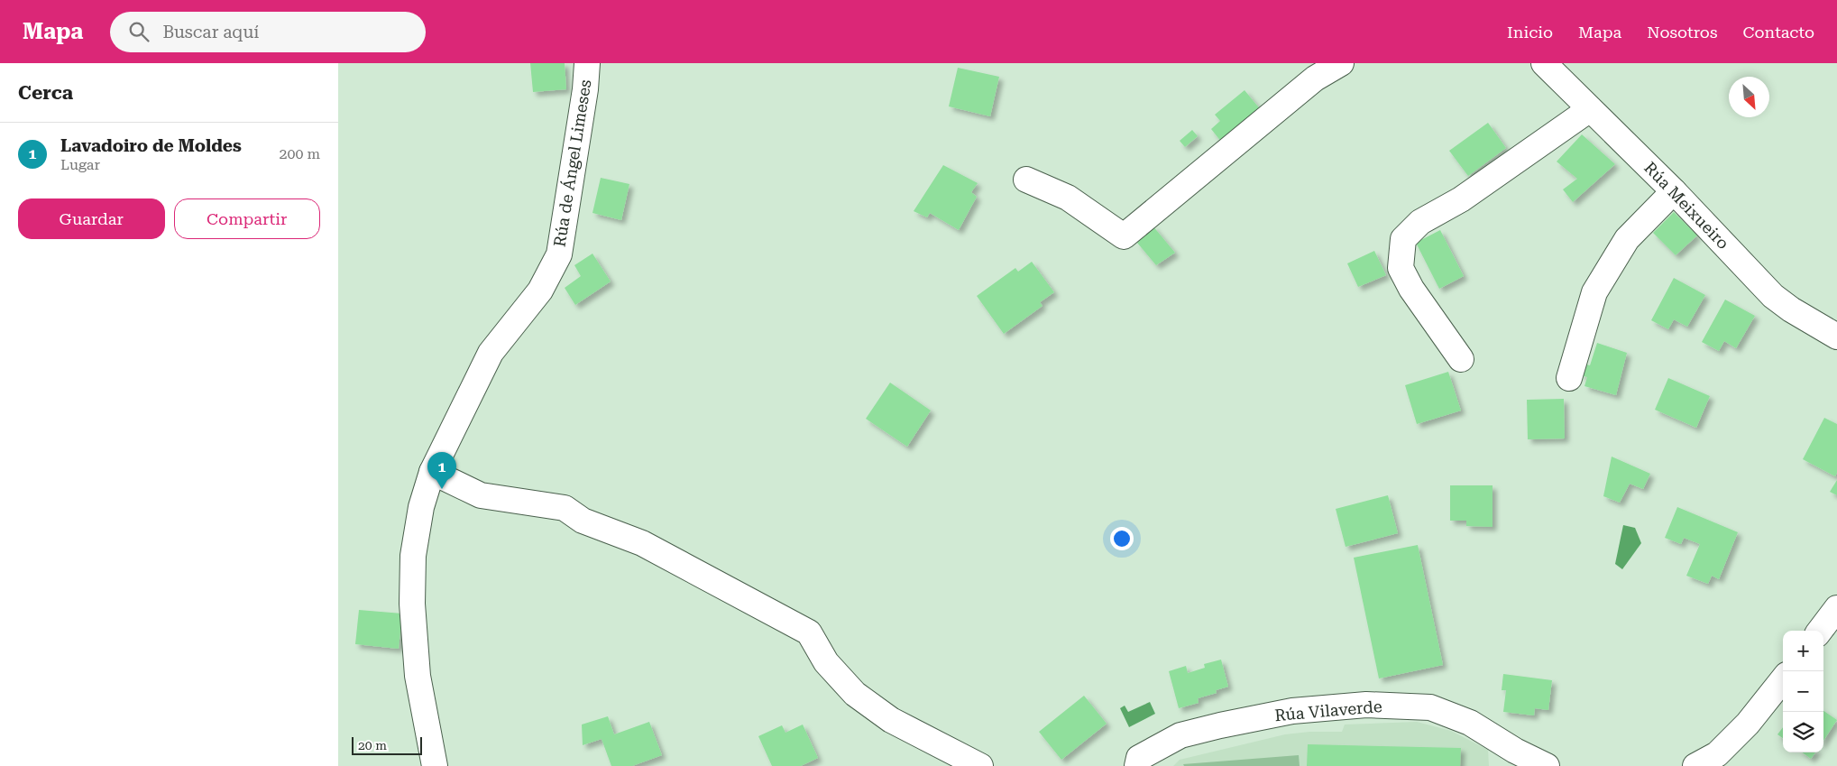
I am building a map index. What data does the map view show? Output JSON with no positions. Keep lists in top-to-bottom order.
{
  "streets": {
    "street": ["Rúa de Ángel Limeses", "Rúa Meixueiro", "Rúa Vilaverde"]
  },
  "scale_bar": "20 m",
  "north": "bottom right",
  "page": {
    "header": "Mapa",
    "search": "Buscar aquí",
    "nav": [
      "Inicio",
      "Mapa",
      "Nosotros",
      "Contacto"
    ],
    "heading": "Cerca",
    "list": [
      {
        "mark": "1",
        "name": "Lavadoiro de Moldes",
        "note": "Lugar",
        "value": "200 m"
      }
    ],
    "buttons": ["Guardar", "Compartir"],
    "pins": "1",
    "map_buttons": ["+", "−"],
    "scale": "20 m"
  }
}
